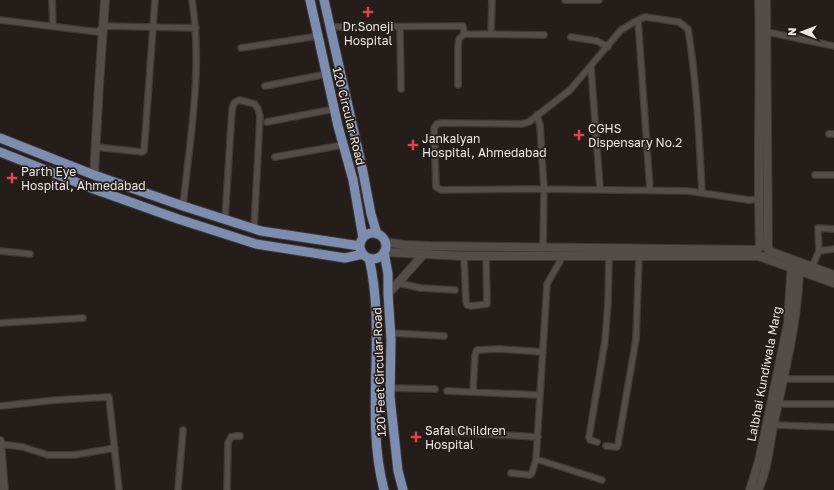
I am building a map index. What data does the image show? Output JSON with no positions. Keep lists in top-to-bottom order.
{
  "streets": {
    "main road": ["120 Circular Road", "120 Feet Circular Road", "Lalbhai Kundiwala Marg"]
  },
  "crossings": [
    ["120 Circular Road", "120 Feet Circular Road"]
  ],
  "places": {
    "health": [
      "Dr.Soneji Hospital",
      "CGHS Dispensary No.2",
      "Jankalyan Hospital, Ahmedabad",
      "Parth Eye Hospital, Ahmedabad",
      "Safal Children Hospital"
    ]
  },
  "north": "left"
}
